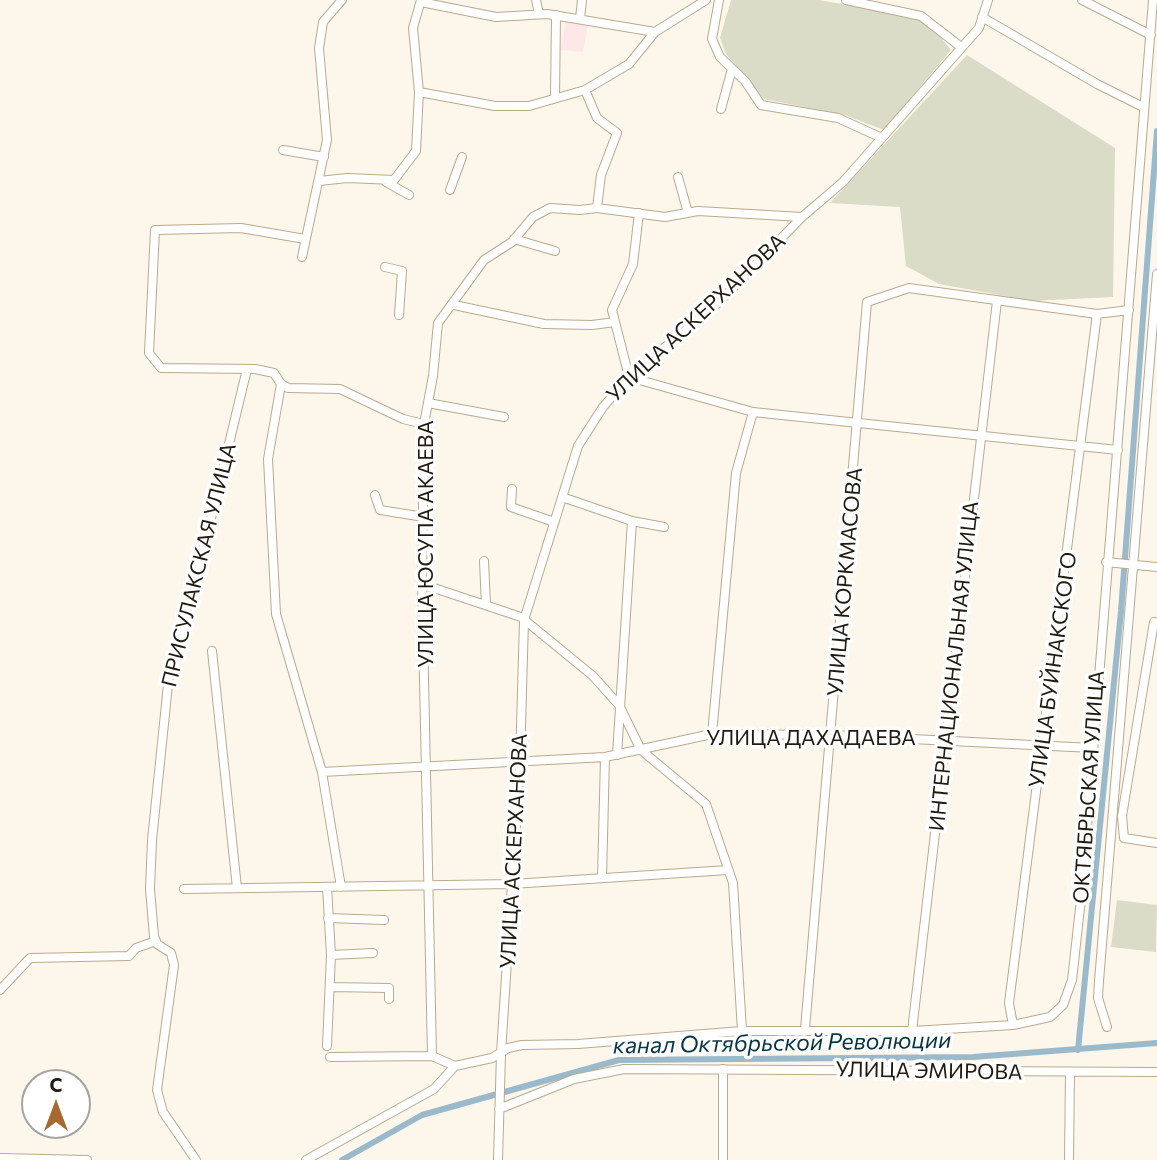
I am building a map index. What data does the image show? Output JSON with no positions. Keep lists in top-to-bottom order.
{
  "streets": {
    "street": [
      "УЛИЦА АСКЕРХАНОВА",
      "УЛИЦА ЮСУПА АКАЕВА",
      "ПРИСУЛАКСКАЯ УЛИЦА",
      "УЛИЦА КОРКМАСОВА",
      "ИНТЕРНАЦИОНАЛЬНАЯ УЛИЦА",
      "УЛИЦА БУЙНАКСКОГО",
      "УЛИЦА ДАХАДАЕВА",
      "ОКТЯБРЬСКАЯ УЛИЦА",
      "УЛИЦА ЭМИРОВА"
    ]
  },
  "crossings": [
    ["УЛИЦА АСКЕРХАНОВА", "УЛИЦА ЮСУПА АКАЕВА"],
    ["УЛИЦА АСКЕРХАНОВА", "УЛИЦА ДАХАДАЕВА"],
    ["УЛИЦА АСКЕРХАНОВА", "ОКТЯБРЬСКАЯ УЛИЦА"],
    ["УЛИЦА АСКЕРХАНОВА", "УЛИЦА ЭМИРОВА"],
    ["УЛИЦА ЮСУПА АКАЕВА", "УЛИЦА ДАХАДАЕВА"],
    ["УЛИЦА КОРКМАСОВА", "ИНТЕРНАЦИОНАЛЬНАЯ УЛИЦА"],
    ["УЛИЦА КОРКМАСОВА", "УЛИЦА ДАХАДАЕВА"],
    ["УЛИЦА КОРКМАСОВА", "ОКТЯБРЬСКАЯ УЛИЦА"],
    ["ИНТЕРНАЦИОНАЛЬНАЯ УЛИЦА", "УЛИЦА ДАХАДАЕВА"],
    ["ИНТЕРНАЦИОНАЛЬНАЯ УЛИЦА", "ОКТЯБРЬСКАЯ УЛИЦА"],
    ["УЛИЦА БУЙНАКСКОГО", "УЛИЦА ДАХАДАЕВА"],
    ["УЛИЦА БУЙНАКСКОГО", "ОКТЯБРЬСКАЯ УЛИЦА"],
    ["УЛИЦА ДАХАДАЕВА", "ОКТЯБРЬСКАЯ УЛИЦА"]
  ],
  "water": ["канал Октябрьской Революции"],
  "north": "top"
}
